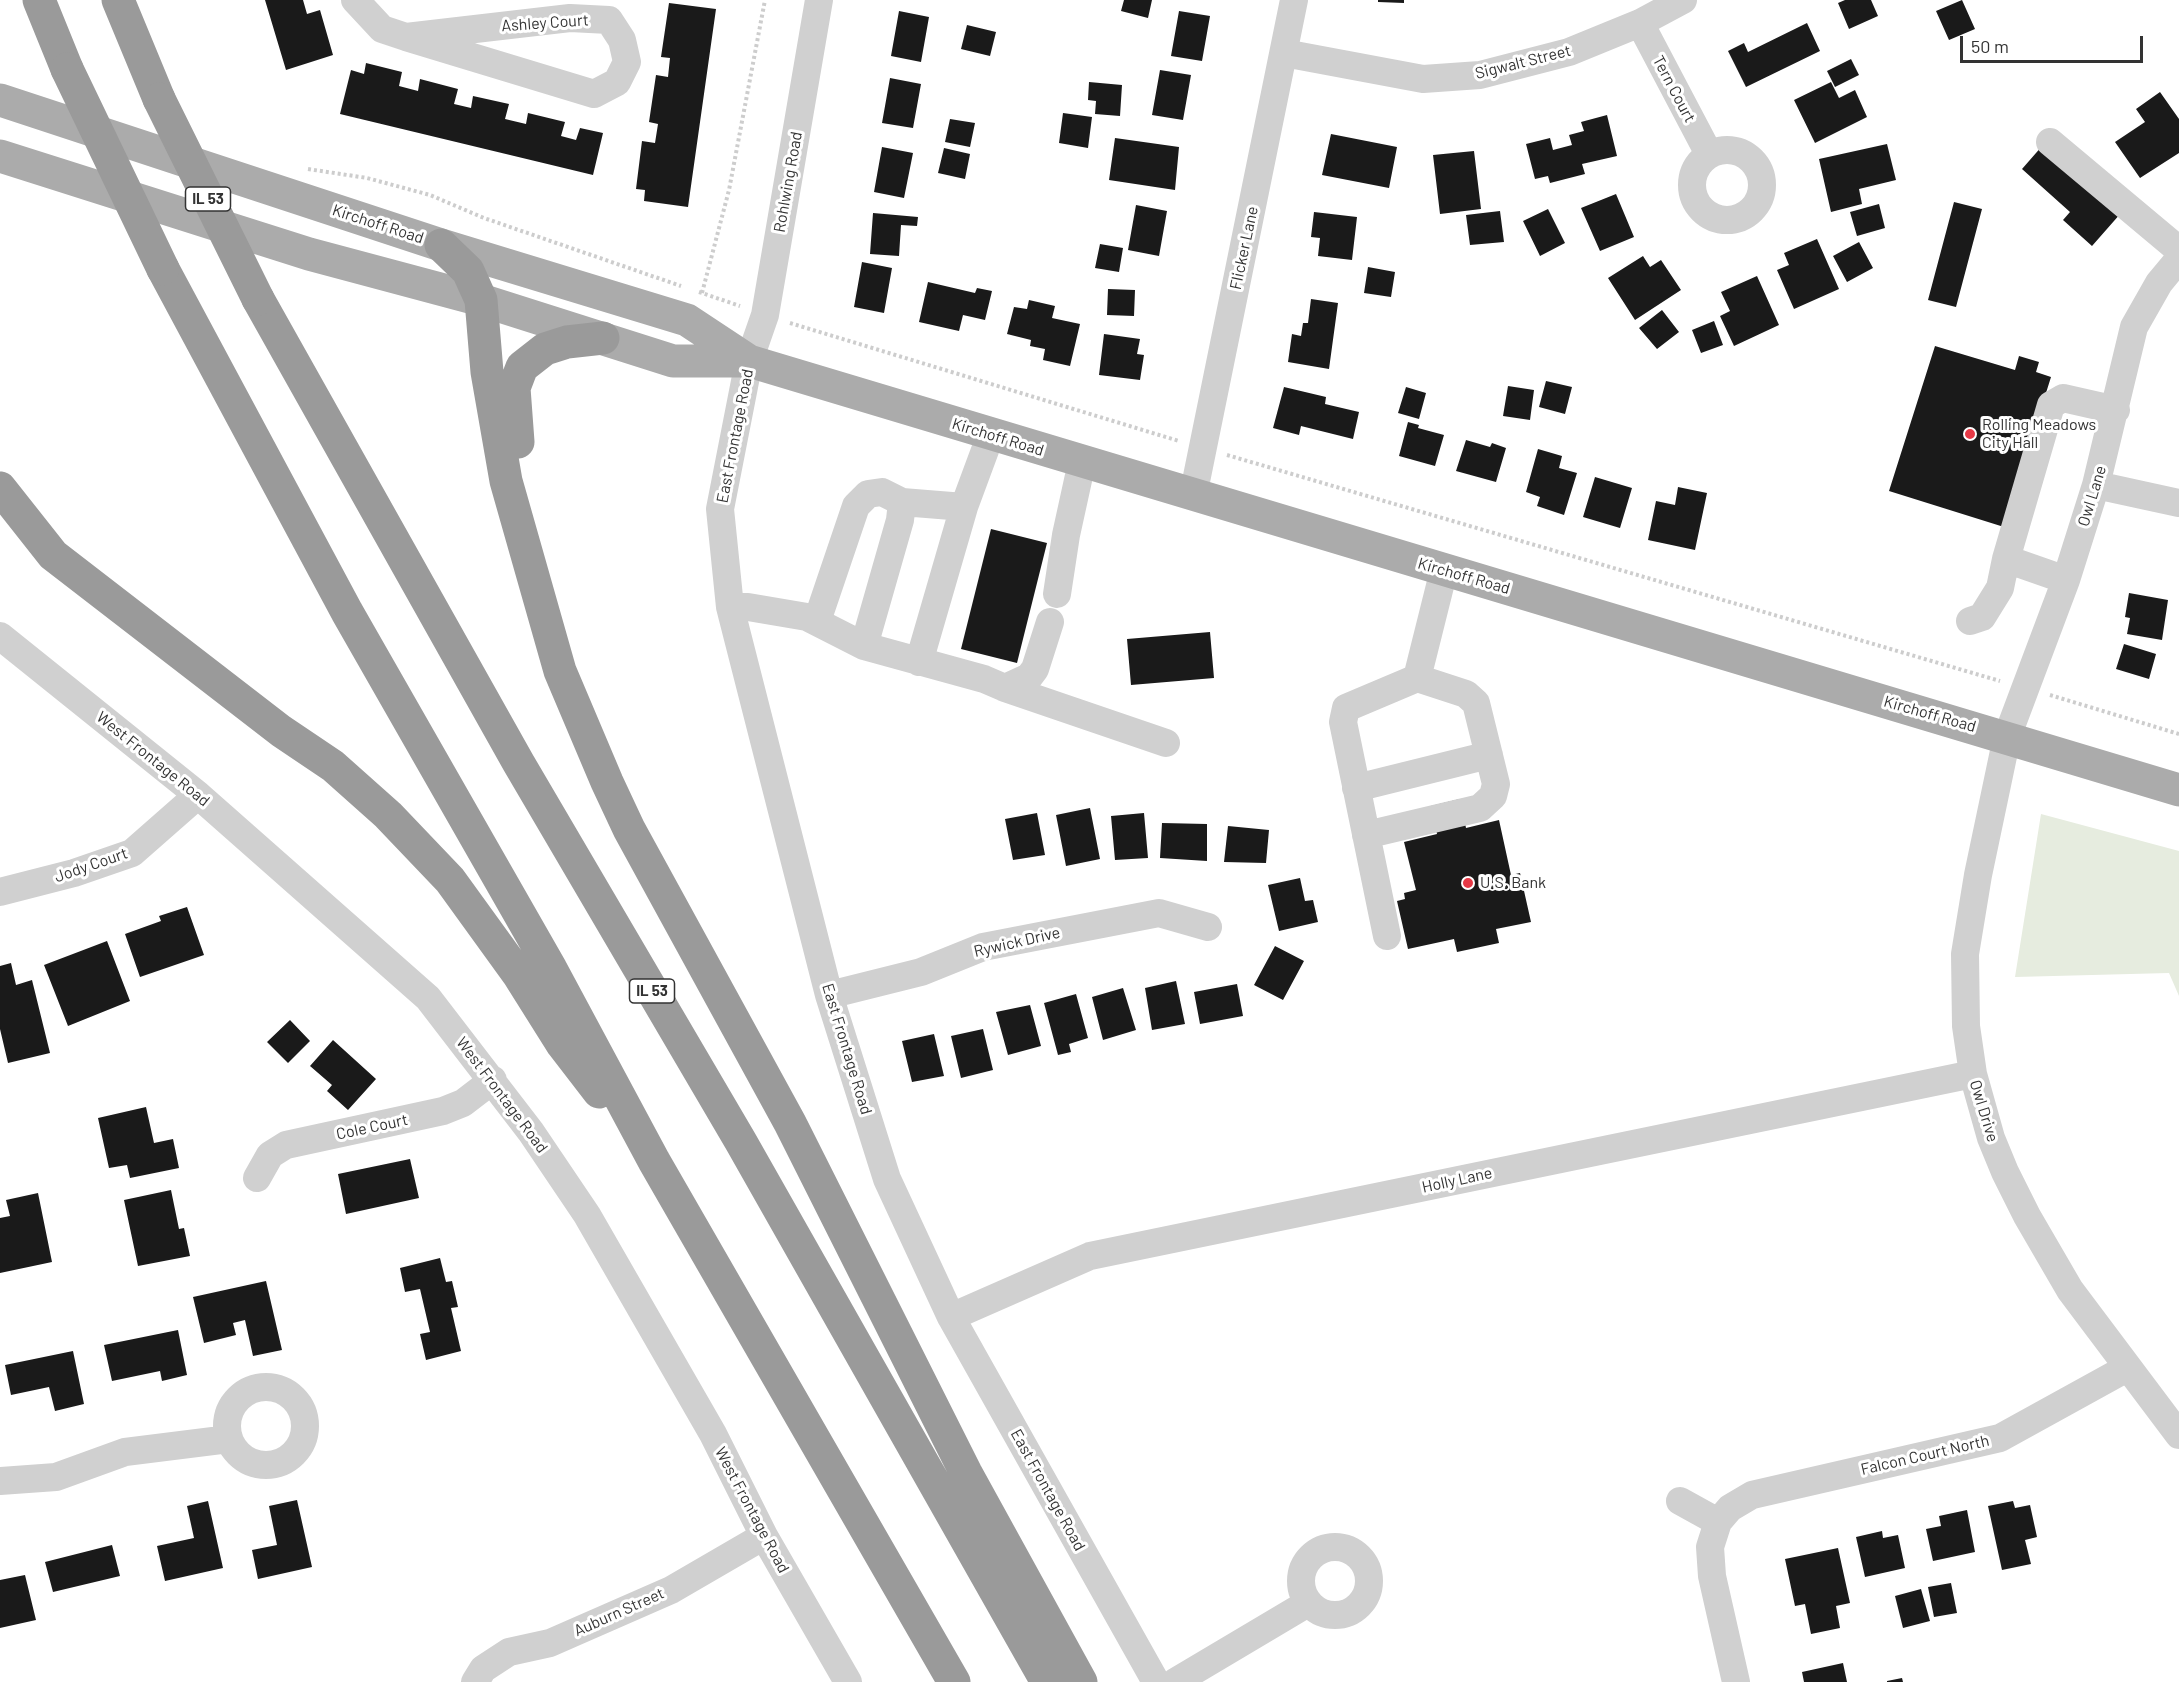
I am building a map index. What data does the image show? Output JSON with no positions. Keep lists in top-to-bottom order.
{
  "streets": {
    "highway": ["IL 53"],
    "main road": ["Kirchoff Road"],
    "street": [
      "Ashley Court",
      "Sigwalt Street",
      "Tern Court",
      "Rohlwing Road",
      "Flicker Lane",
      "East Frontage Road",
      "Owl Lane",
      "West Frontage Road",
      "Jody Court",
      "Rywick Drive",
      "Owl Drive",
      "Cole Court",
      "Holly Lane",
      "Falcon Court North",
      "Auburn Street"
    ]
  },
  "crossings": [
    ["Sigwalt Street", "Tern Court"],
    ["Sigwalt Street", "Flicker Lane"],
    ["Rohlwing Road", "Kirchoff Road"],
    ["Rohlwing Road", "East Frontage Road"],
    ["Kirchoff Road", "Flicker Lane"],
    ["Kirchoff Road", "East Frontage Road"],
    ["Kirchoff Road", "Owl Lane"],
    ["Kirchoff Road", "Owl Drive"],
    ["East Frontage Road", "Rywick Drive"],
    ["East Frontage Road", "Holly Lane"],
    ["Owl Lane", "Owl Drive"],
    ["West Frontage Road", "Jody Court"],
    ["West Frontage Road", "Cole Court"],
    ["West Frontage Road", "Auburn Street"],
    ["Owl Drive", "Holly Lane"],
    ["Owl Drive", "Falcon Court North"]
  ],
  "places": ["Rolling Meadows City Hall", "U.S. Bank"],
  "scale_bar": "50 m"
}
